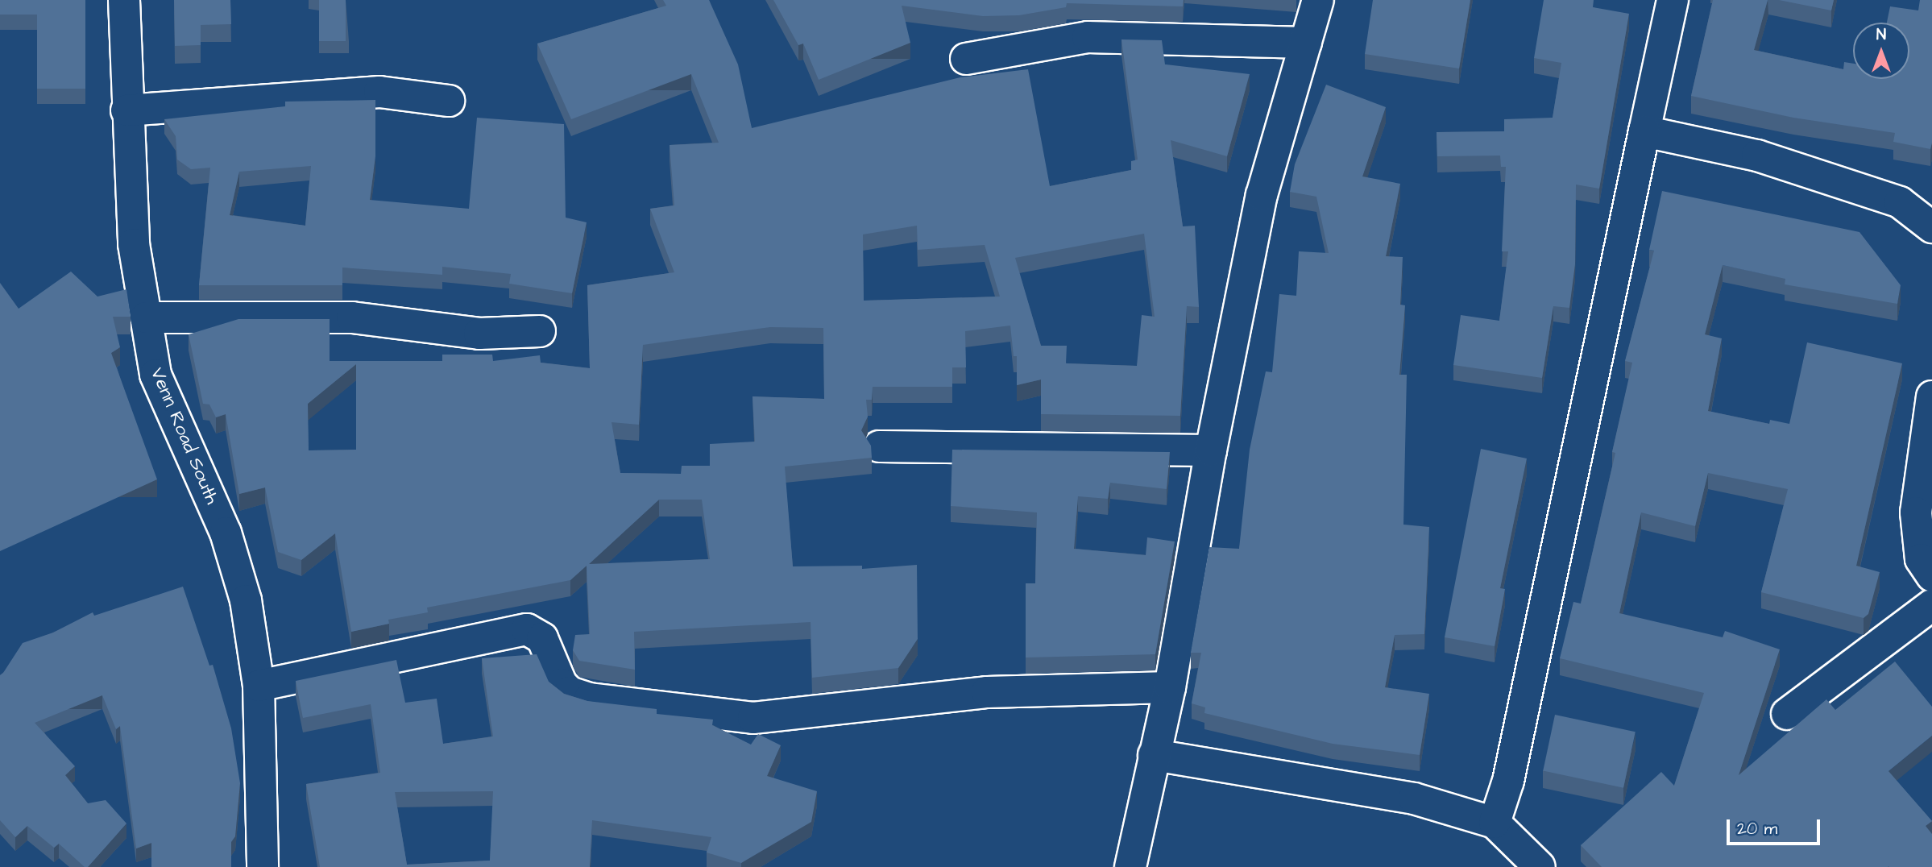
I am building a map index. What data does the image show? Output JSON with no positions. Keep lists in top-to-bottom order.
{
  "streets": {
    "street": ["Venn Road South"]
  },
  "scale_bar": "20 m",
  "north": "top"
}
